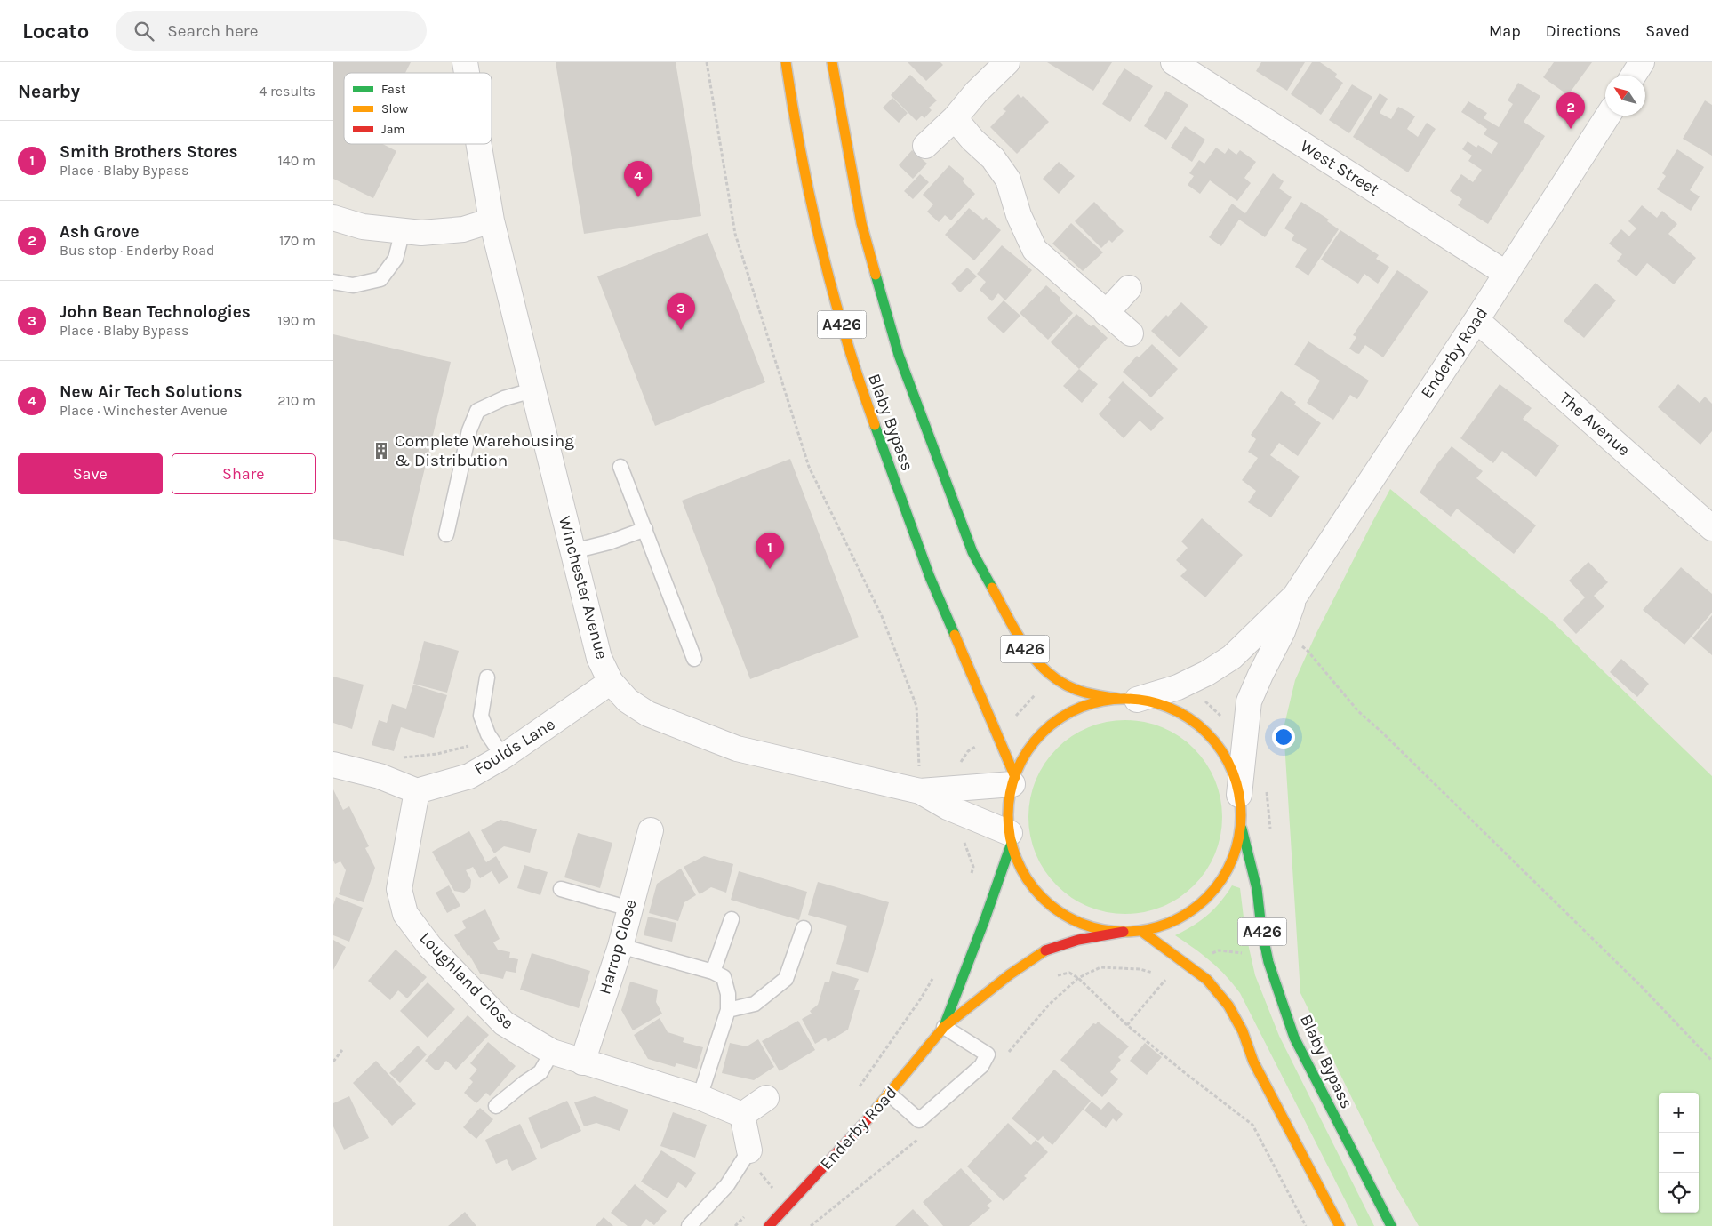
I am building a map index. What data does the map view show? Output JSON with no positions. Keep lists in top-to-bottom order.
{
  "streets": {
    "main road": ["A426", "Enderby Road", "Blaby Bypass"],
    "street": [
      "West Street",
      "The Avenue",
      "Winchester Avenue",
      "Foulds Lane",
      "Harrop Close",
      "Loughland Close"
    ]
  },
  "crossings": [
    ["West Street", "Enderby Road"],
    ["Enderby Road", "Blaby Bypass"],
    ["Enderby Road", "The Avenue"],
    ["Blaby Bypass", "Winchester Avenue"],
    ["Winchester Avenue", "Foulds Lane"],
    ["Foulds Lane", "Loughland Close"],
    ["Harrop Close", "Loughland Close"]
  ],
  "places": {
    "building": ["Complete Warehousing & Distribution"]
  },
  "legend": ["Fast", "Slow", "Jam"],
  "north": "top left",
  "page": {
    "header": "Locato",
    "search": "Search here",
    "nav": ["Map", "Directions", "Saved"],
    "heading": ["Nearby", "4 results"],
    "pins": [
      "2",
      "4",
      "3",
      "1"
    ],
    "list": [
      {
        "mark": "1",
        "name": "Smith Brothers Stores",
        "note": "Place · Blaby Bypass",
        "value": "140 m"
      },
      {
        "mark": "2",
        "name": "Ash Grove",
        "note": "Bus stop · Enderby Road",
        "value": "170 m"
      },
      {
        "mark": "3",
        "name": "John Bean Technologies",
        "note": "Place · Blaby Bypass",
        "value": "190 m"
      },
      {
        "mark": "4",
        "name": "New Air Tech Solutions",
        "note": "Place · Winchester Avenue",
        "value": "210 m"
      }
    ],
    "buttons": ["Save", "Share"],
    "map_buttons": ["+", "−"]
  }
}
